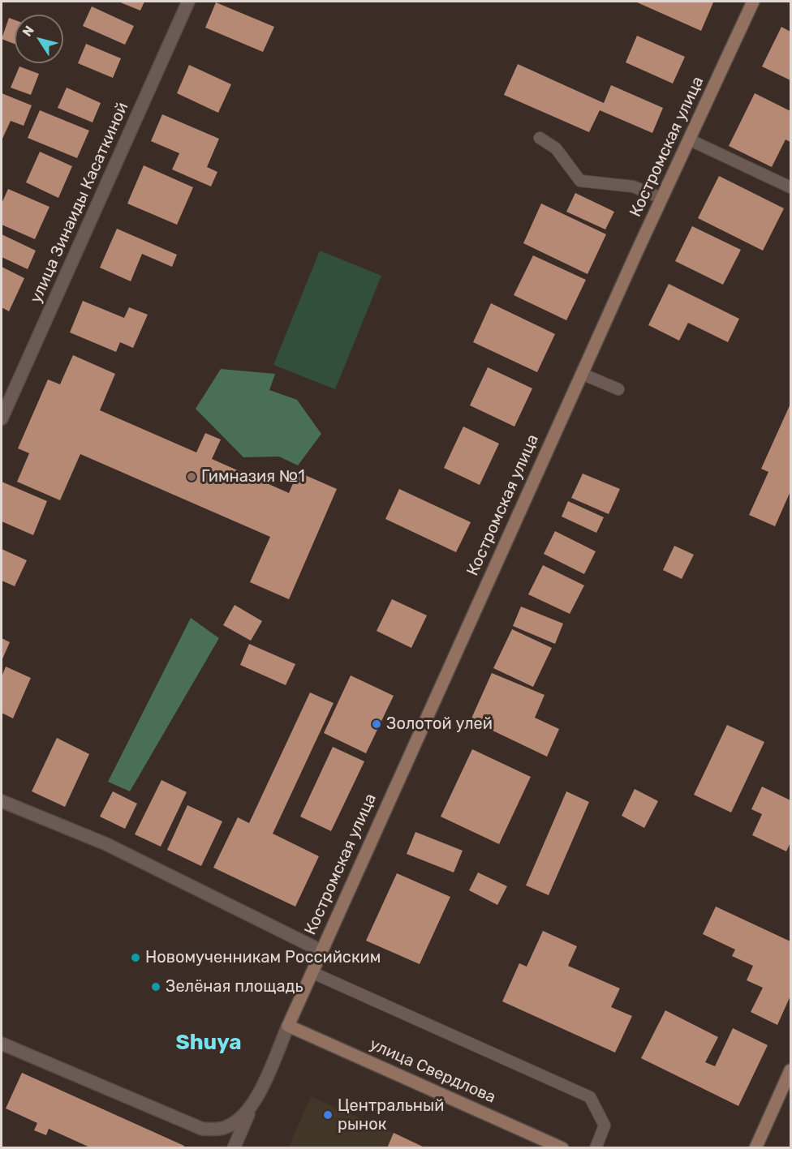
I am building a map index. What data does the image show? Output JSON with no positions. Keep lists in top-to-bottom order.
{
  "streets": {
    "main road": ["Костромская улица", "улица Свердлова"],
    "street": ["улица Зинаиды Касаткиной"]
  },
  "crossings": [
    ["Костромская улица", "улица Свердлова"]
  ],
  "districts": ["Shuya"],
  "places": [
    "Гимназия №1",
    "Золотой улей",
    "Новомученникам Российским",
    "Зелёная площадь",
    "Центральный рынок"
  ],
  "north": "top left"
}
